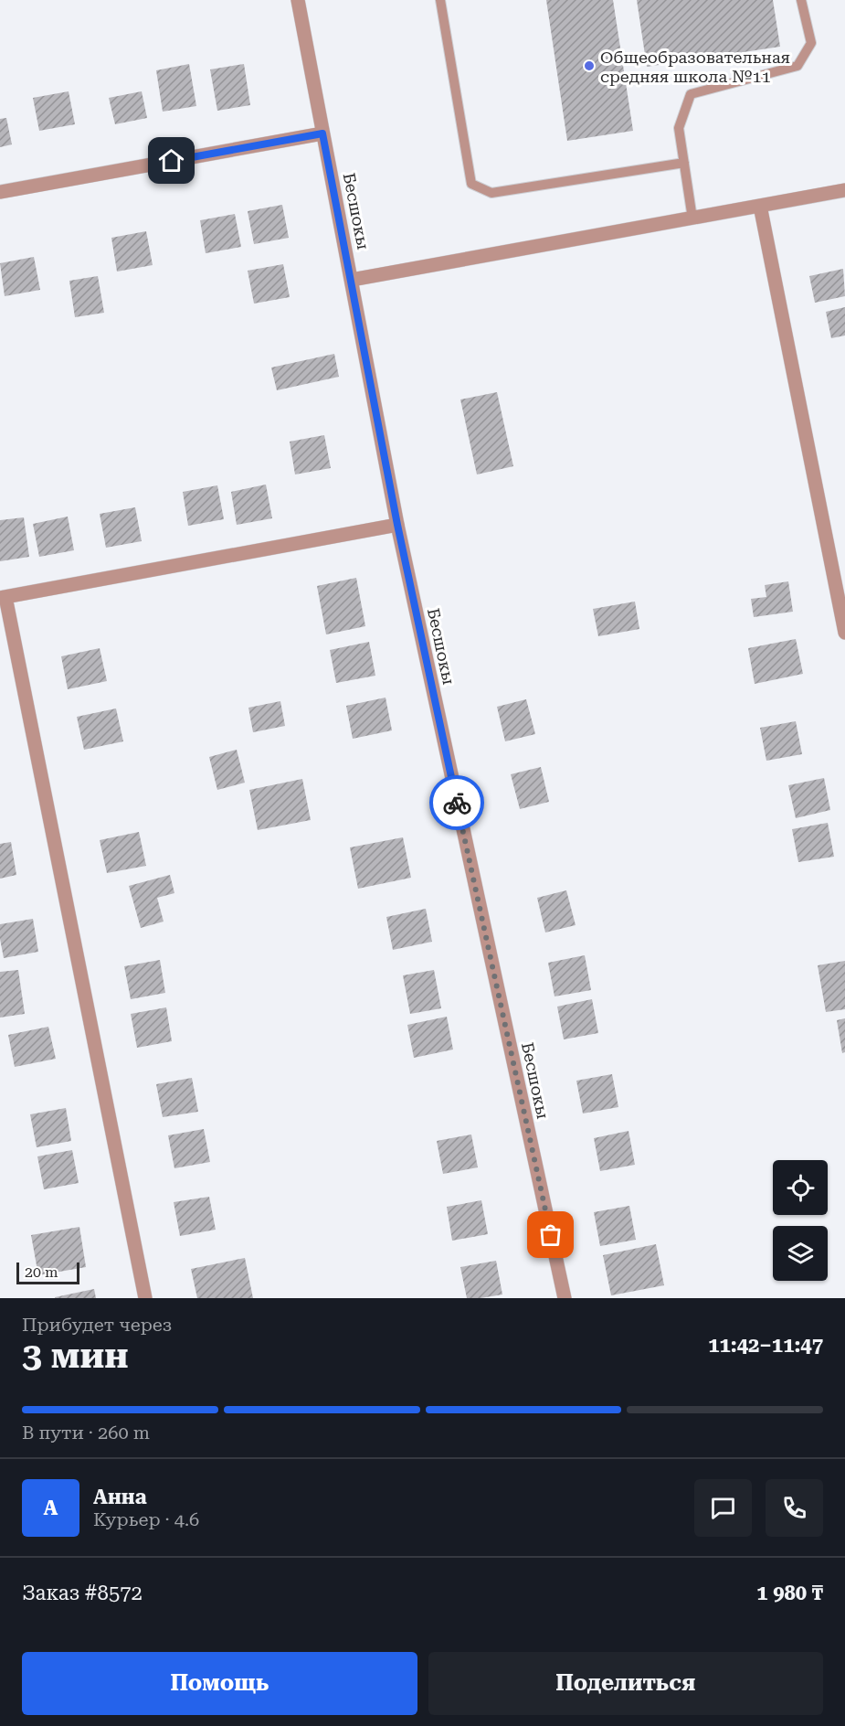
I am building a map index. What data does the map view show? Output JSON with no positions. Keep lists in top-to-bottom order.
{
  "streets": {
    "street": ["Бесшокы"]
  },
  "places": ["Общеобразовательная средняя школа №11"],
  "scale_bar": "20 m",
  "page": {
    "scale": "20 m",
    "heading": ["3 мин", "Прибудет через", "11:42–11:47"],
    "panel": [
      "Анна",
      "Курьер · 4.6",
      "Заказ #8572",
      "1 980 ₸"
    ],
    "bar": "В пути · 260 m",
    "round": "А",
    "buttons": ["Помощь", "Поделиться"]
  }
}
